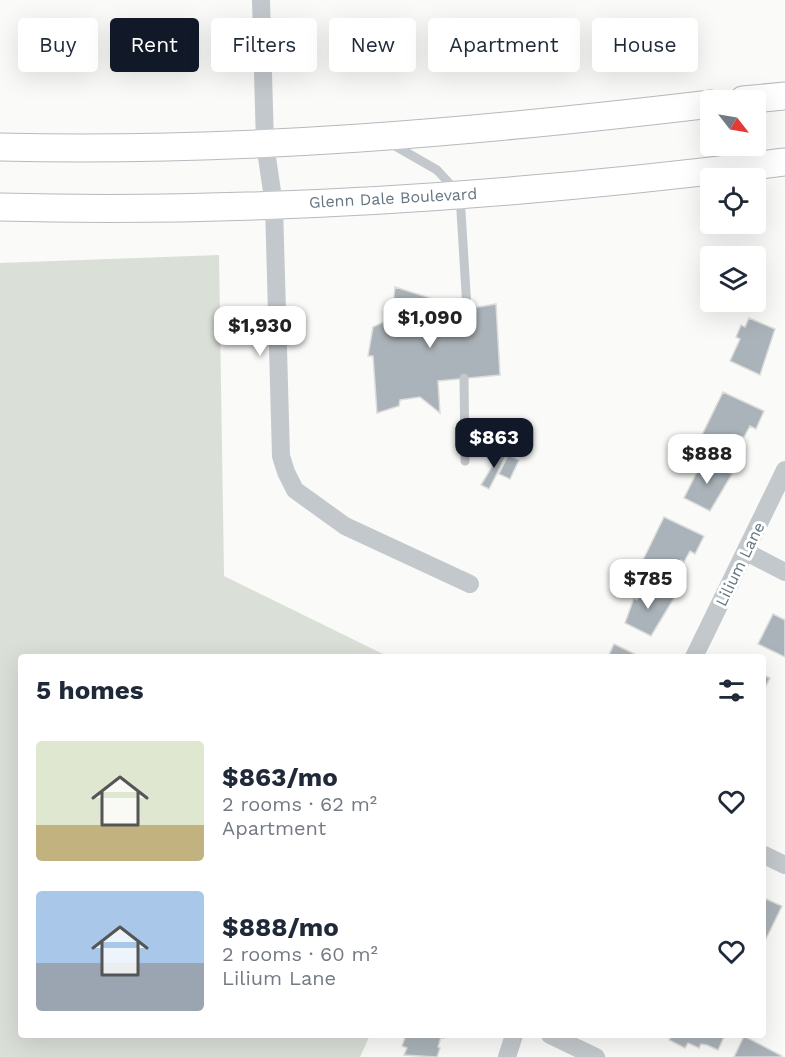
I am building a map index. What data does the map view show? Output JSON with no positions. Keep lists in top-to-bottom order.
{
  "streets": {
    "main road": ["Glenn Dale Boulevard"],
    "street": ["Lilium Lane"]
  },
  "north": "bottom right",
  "page": {
    "chip": [
      "Buy",
      "Rent",
      "Filters",
      "New",
      "Apartment",
      "House"
    ],
    "price": [
      "$1,090",
      "$1,930",
      "$863",
      "$888",
      "$785"
    ],
    "heading": "5 homes",
    "list": [
      {
        "name": "$863/mo",
        "note": "2 rooms · 62 m² · Apartment"
      },
      {
        "name": "$888/mo",
        "note": "2 rooms · 60 m² · Lilium Lane"
      }
    ]
  }
}
